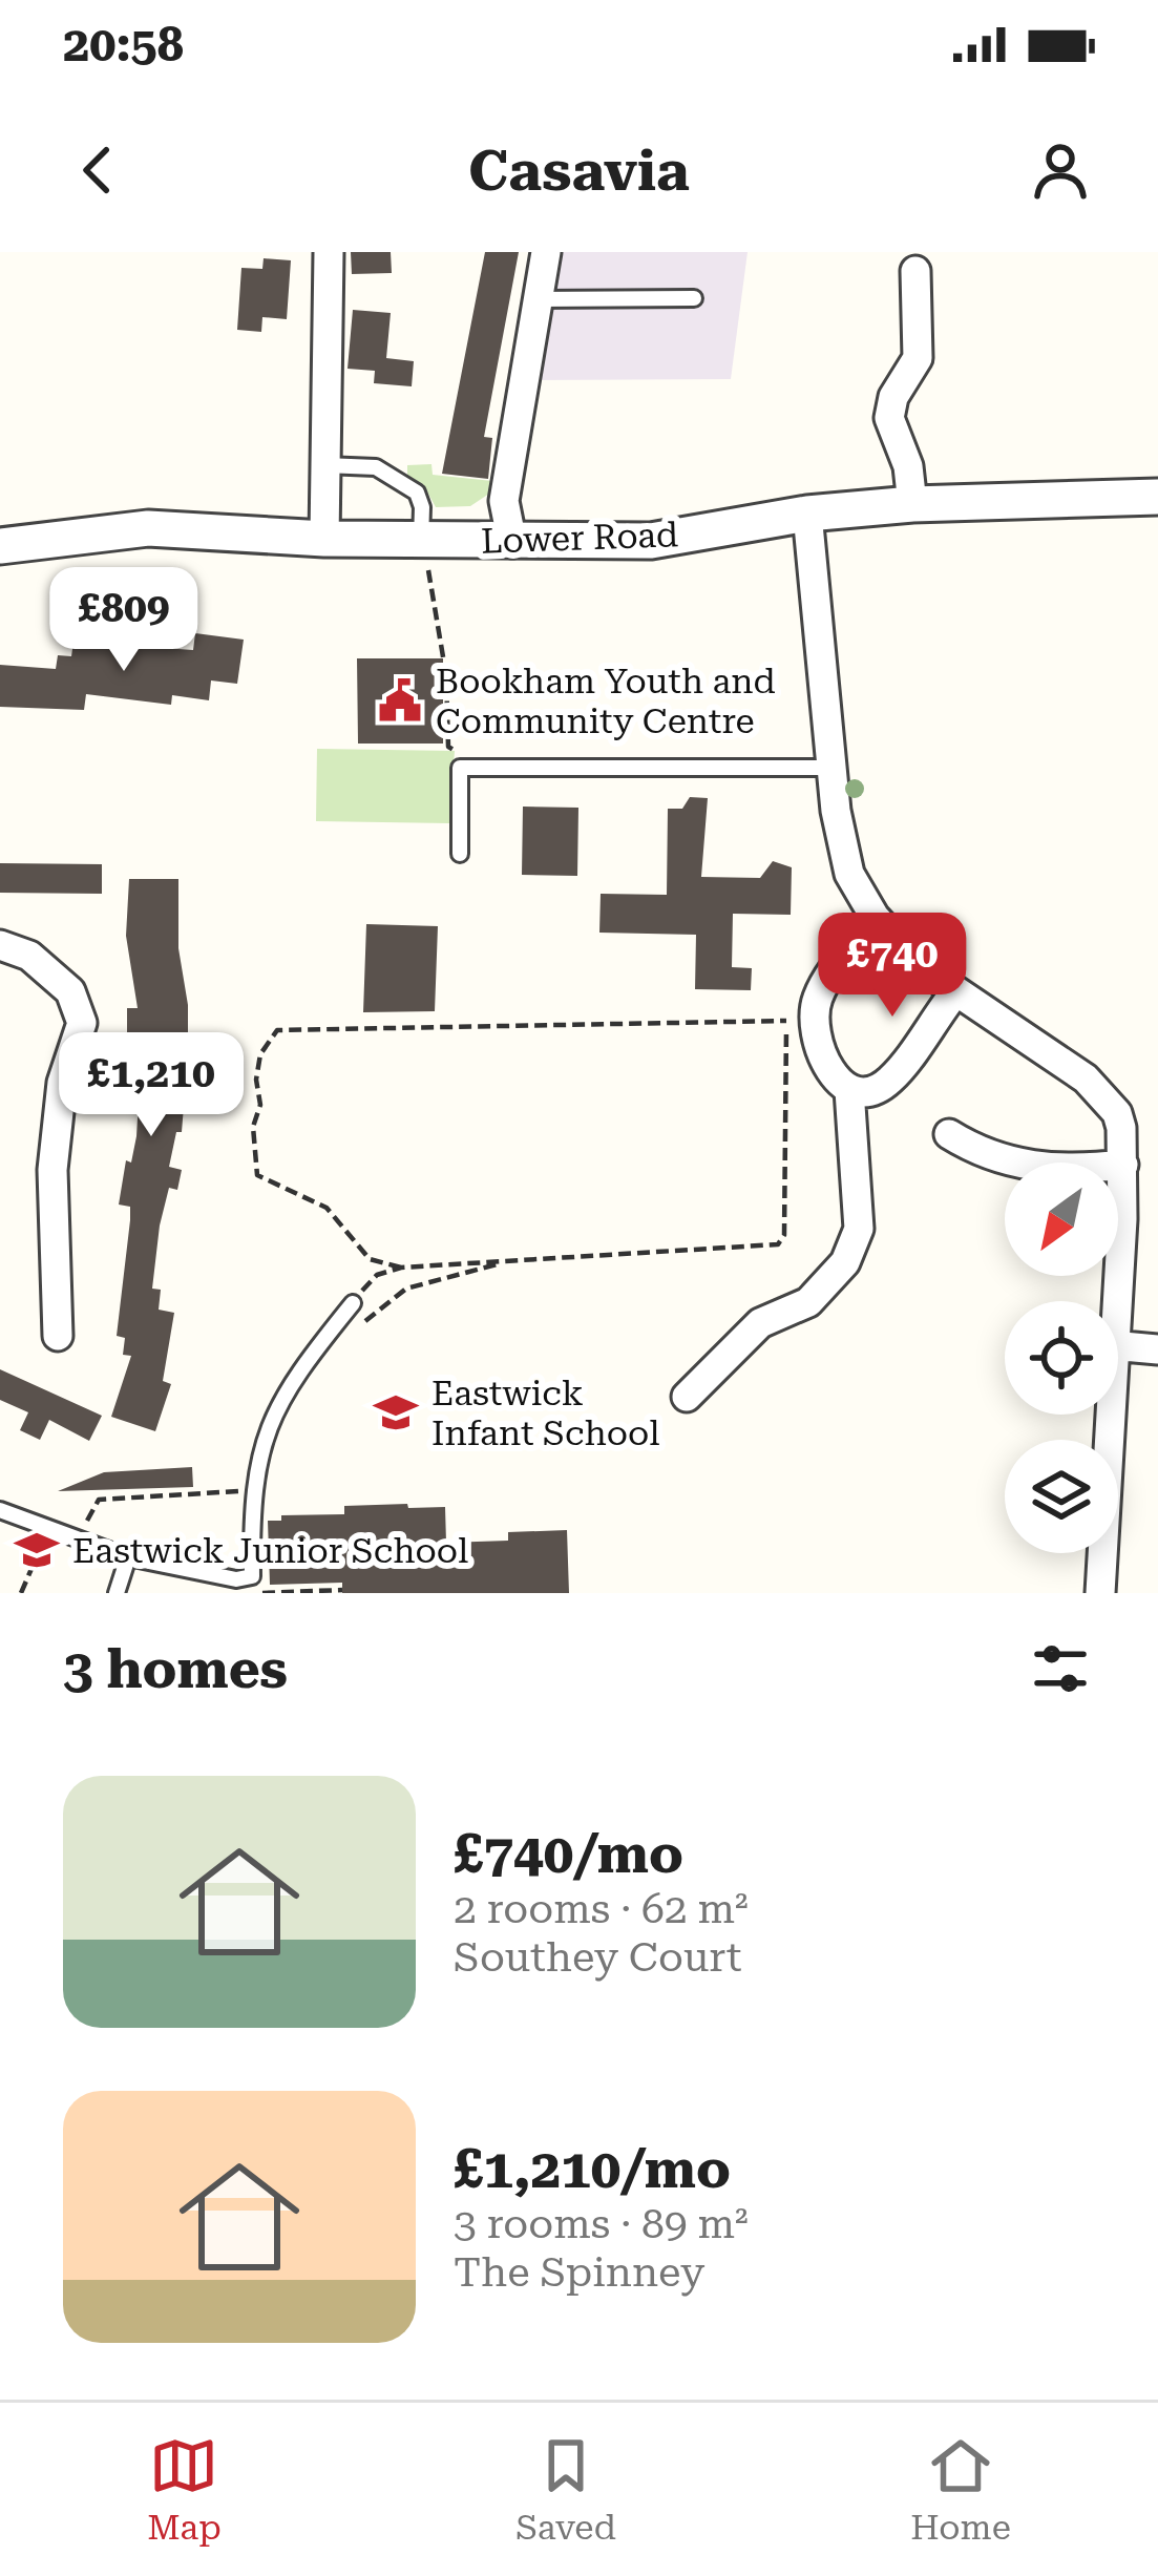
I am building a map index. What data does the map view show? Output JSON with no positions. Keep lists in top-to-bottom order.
{
  "streets": {
    "street": ["Lower Road"]
  },
  "places": {
    "public building": ["Bookham Youth and Community Centre"],
    "school or university": ["Eastwick Infant School", "Eastwick Junior School"]
  },
  "north": "bottom left",
  "page": {
    "status": "20:58",
    "header": "Casavia",
    "price": ["£809", "£740", "£1,210"],
    "heading": "3 homes",
    "list": [
      {
        "name": "£740/mo",
        "note": "2 rooms · 62 m² · Southey Court"
      },
      {
        "name": "£1,210/mo",
        "note": "3 rooms · 89 m² · The Spinney"
      }
    ],
    "tabs": ["Map", "Saved", "Home"]
  }
}
